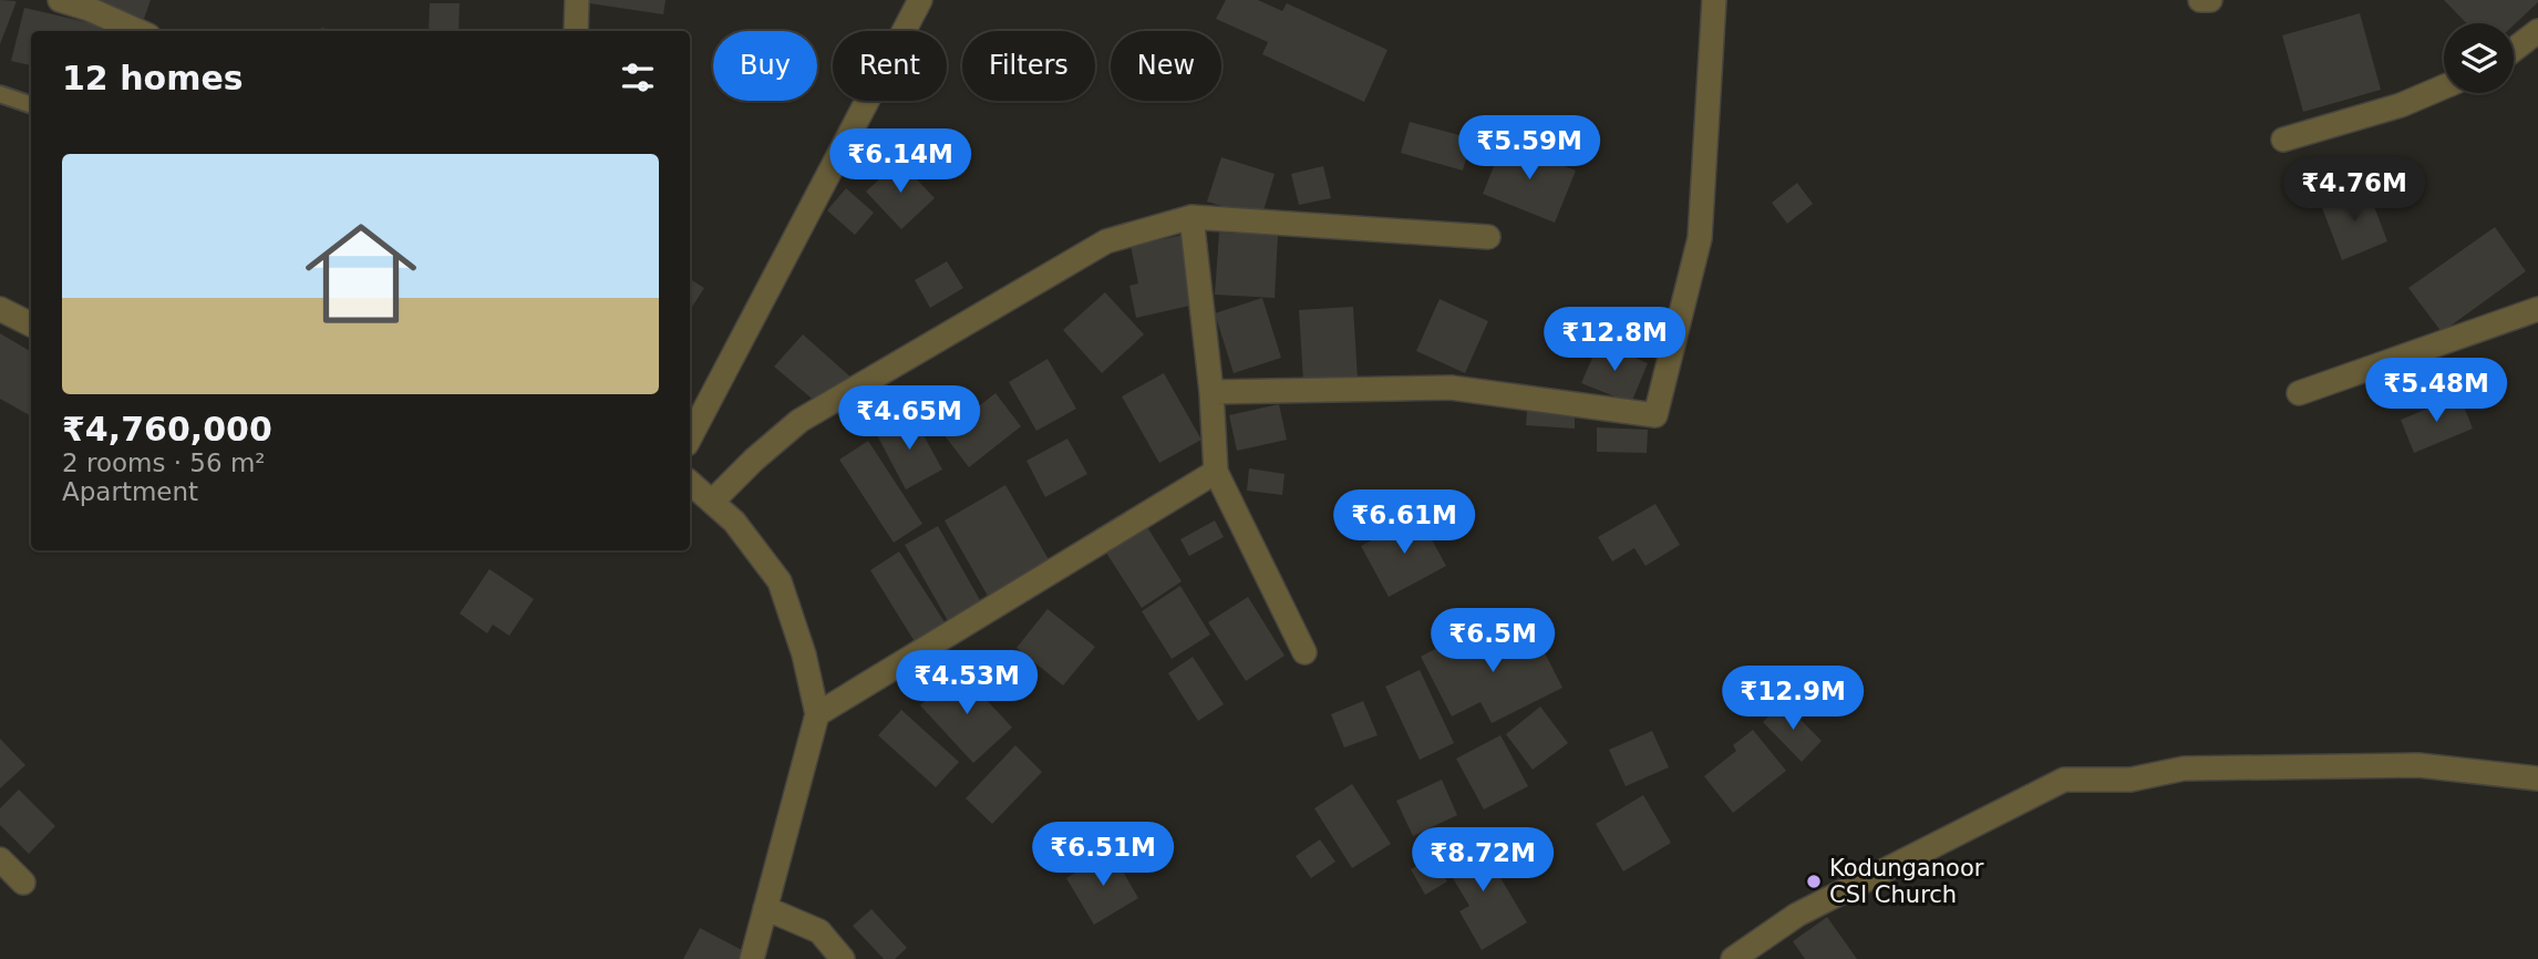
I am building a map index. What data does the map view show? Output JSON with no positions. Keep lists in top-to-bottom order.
{
  "places": ["Kodunganoor CSI Church"],
  "page": {
    "chip": [
      "Buy",
      "Rent",
      "Filters",
      "New"
    ],
    "heading": "12 homes",
    "price": [
      "₹5.59M",
      "₹6.14M",
      "₹4.76M",
      "₹12.8M",
      "₹5.48M",
      "₹4.65M",
      "₹6.61M",
      "₹6.5M",
      "₹4.53M",
      "₹12.9M",
      "₹6.51M",
      "₹8.72M"
    ],
    "list": [
      {
        "name": "₹4,760,000",
        "note": "2 rooms · 56 m² · Apartment"
      }
    ]
  }
}
